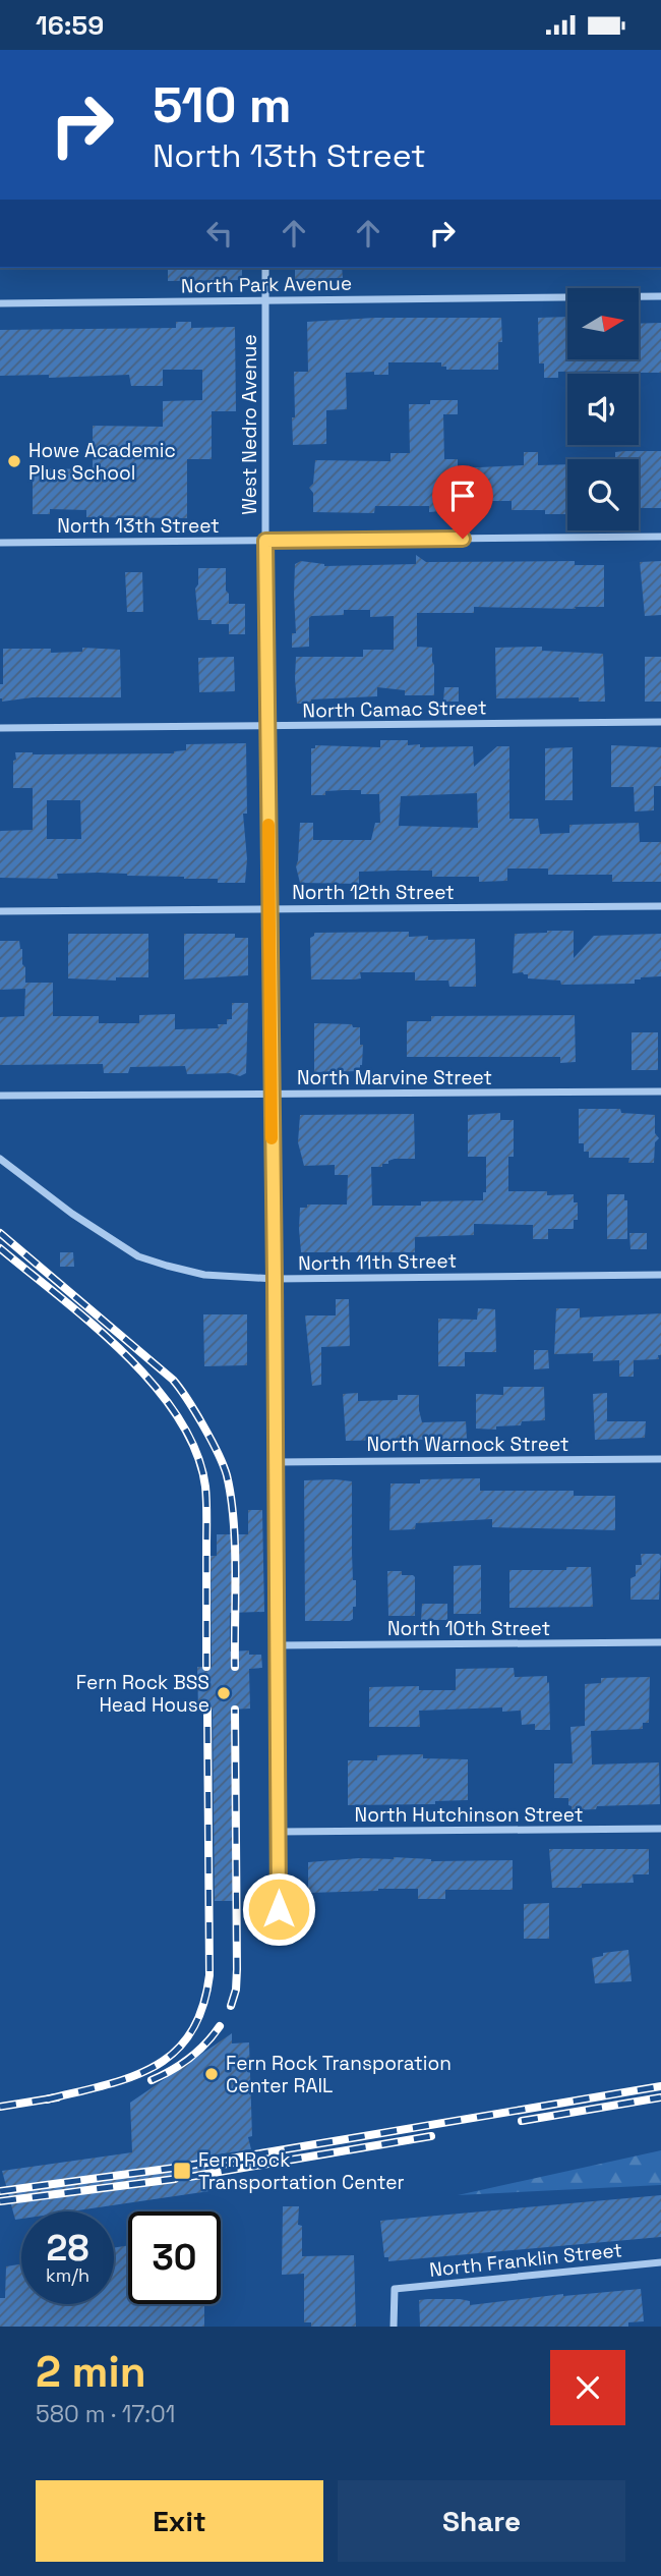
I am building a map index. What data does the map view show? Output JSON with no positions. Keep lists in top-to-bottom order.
{
  "streets": {
    "street": [
      "North Park Avenue",
      "West Nedro Avenue",
      "North 13th Street",
      "North Camac Street",
      "North 12th Street",
      "North Marvine Street",
      "North 11th Street",
      "North Warnock Street",
      "North 10th Street",
      "North Hutchinson Street",
      "North Franklin Street"
    ]
  },
  "crossings": [
    ["North Park Avenue", "West Nedro Avenue"],
    ["West Nedro Avenue", "North 13th Street"],
    ["West Nedro Avenue", "North Camac Street"],
    ["West Nedro Avenue", "North 12th Street"],
    ["West Nedro Avenue", "North Marvine Street"],
    ["West Nedro Avenue", "North 11th Street"],
    ["West Nedro Avenue", "North Warnock Street"],
    ["West Nedro Avenue", "North 10th Street"],
    ["West Nedro Avenue", "North Hutchinson Street"]
  ],
  "places": {
    "other": ["Howe Academic Plus School", "Fern Rock BSS Head House", "Fern Rock Transporation Center RAIL"],
    "transit": ["Fern Rock Transportation Center"]
  },
  "north": "right",
  "page": {
    "status": "16:59",
    "turn": ["510 m", "North 13th Street"],
    "speed": "28 km/h",
    "limit": "30",
    "heading": ["2 min", "580 m · 17:01"],
    "buttons": ["Exit", "Share"]
  }
}
